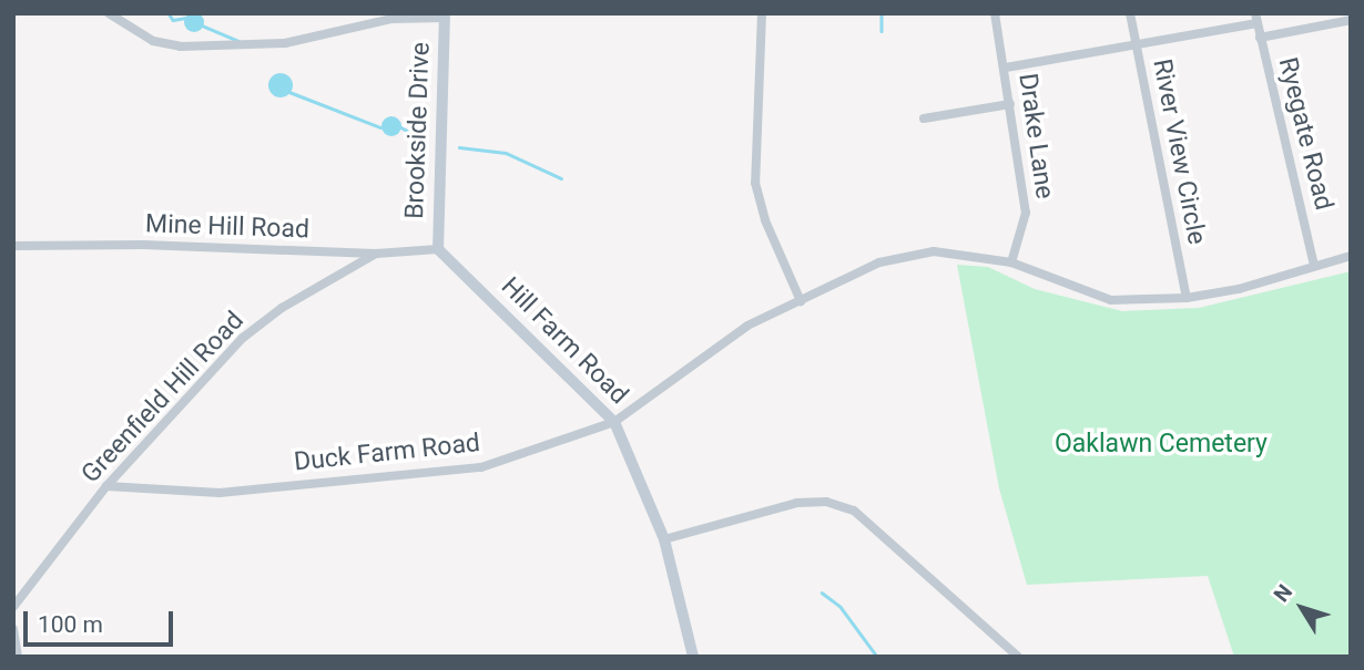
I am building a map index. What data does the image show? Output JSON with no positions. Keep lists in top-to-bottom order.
{
  "streets": {
    "main road": ["Brookside Drive", "Hill Farm Road"],
    "street": [
      "Ryegate Road",
      "Drake Lane",
      "River View Circle",
      "Mine Hill Road",
      "Greenfield Hill Road",
      "Duck Farm Road"
    ]
  },
  "crossings": [
    ["Brookside Drive", "Mine Hill Road"],
    ["Brookside Drive", "Hill Farm Road"],
    ["Ryegate Road", "Duck Farm Road"],
    ["Drake Lane", "Duck Farm Road"],
    ["River View Circle", "Duck Farm Road"],
    ["Mine Hill Road", "Hill Farm Road"],
    ["Mine Hill Road", "Greenfield Hill Road"],
    ["Hill Farm Road", "Duck Farm Road"],
    ["Greenfield Hill Road", "Duck Farm Road"]
  ],
  "parks": ["Oaklawn Cemetery"],
  "scale_bar": "100 m",
  "north": "top left"
}
